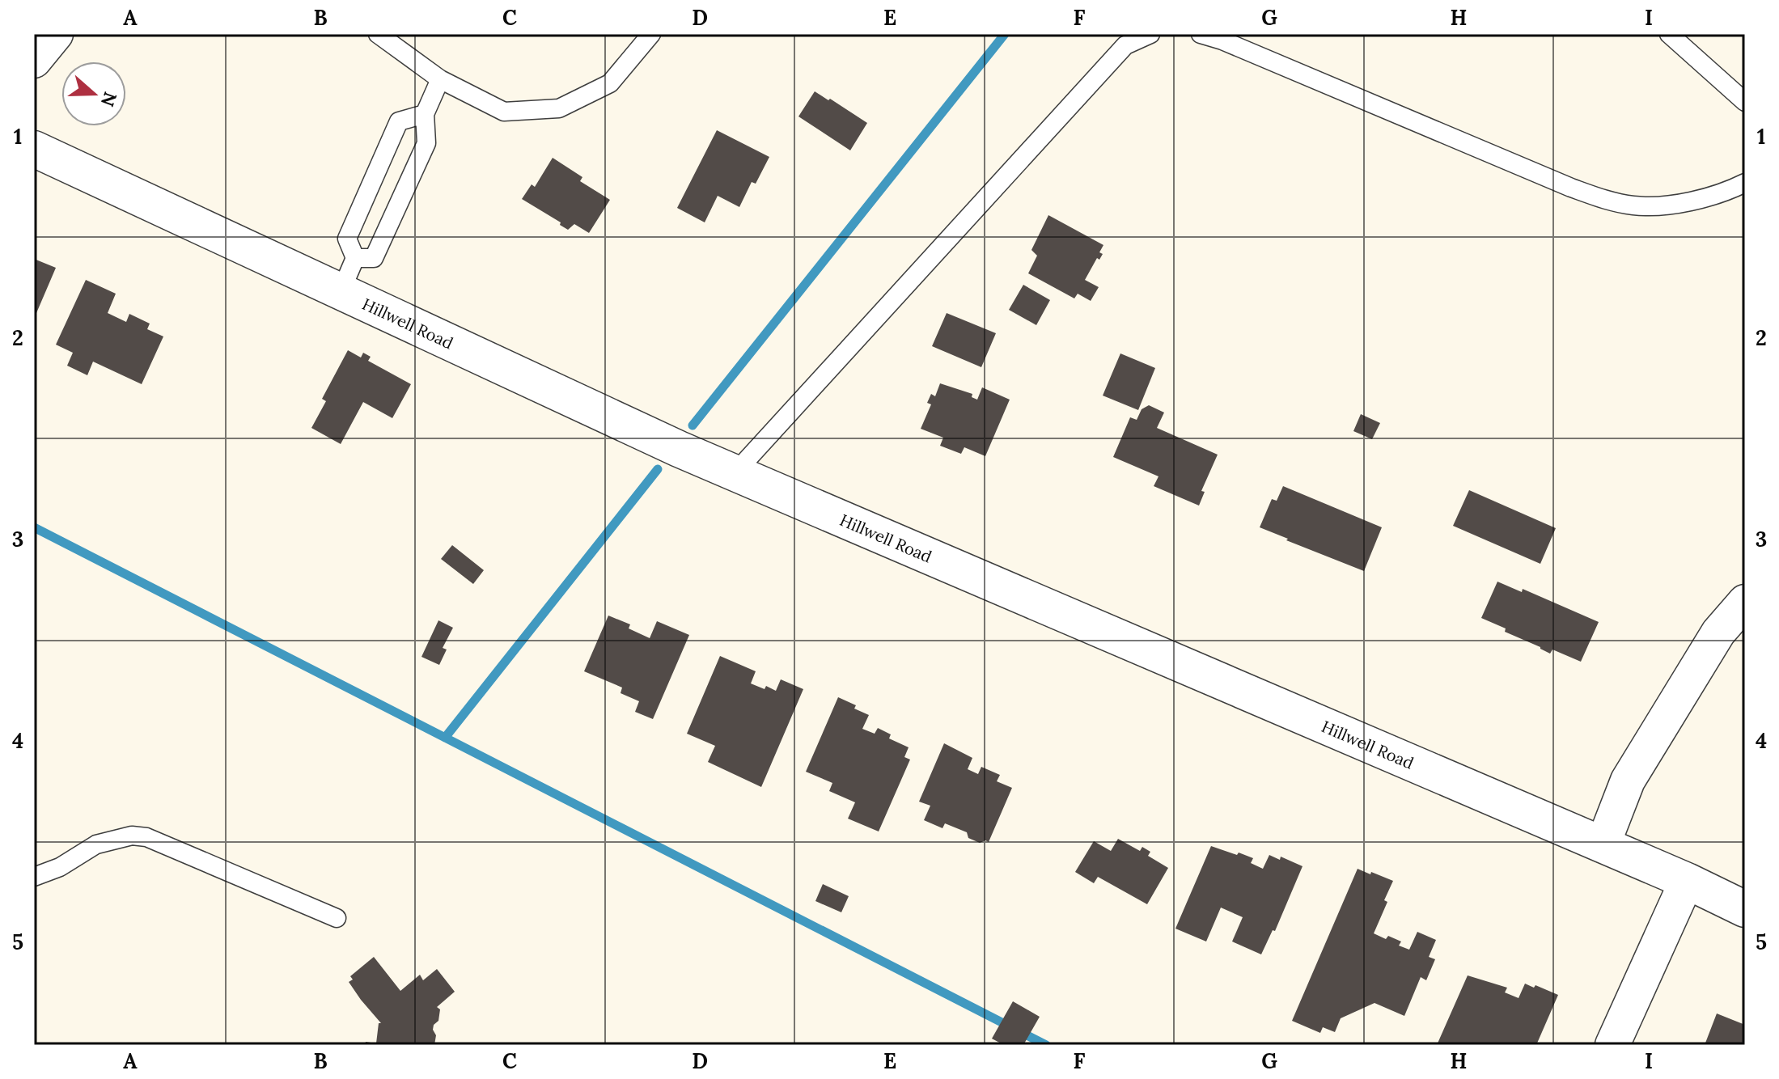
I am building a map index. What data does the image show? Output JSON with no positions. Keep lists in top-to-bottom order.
{
  "streets": {
    "street": ["Hillwell Road"]
  },
  "north": "right",
  "grid": {
    "columns": [
      "A",
      "B",
      "C",
      "D",
      "E",
      "F",
      "G",
      "H",
      "I"
    ],
    "rows": [
      "1",
      "2",
      "3",
      "4",
      "5"
    ]
  }
}
